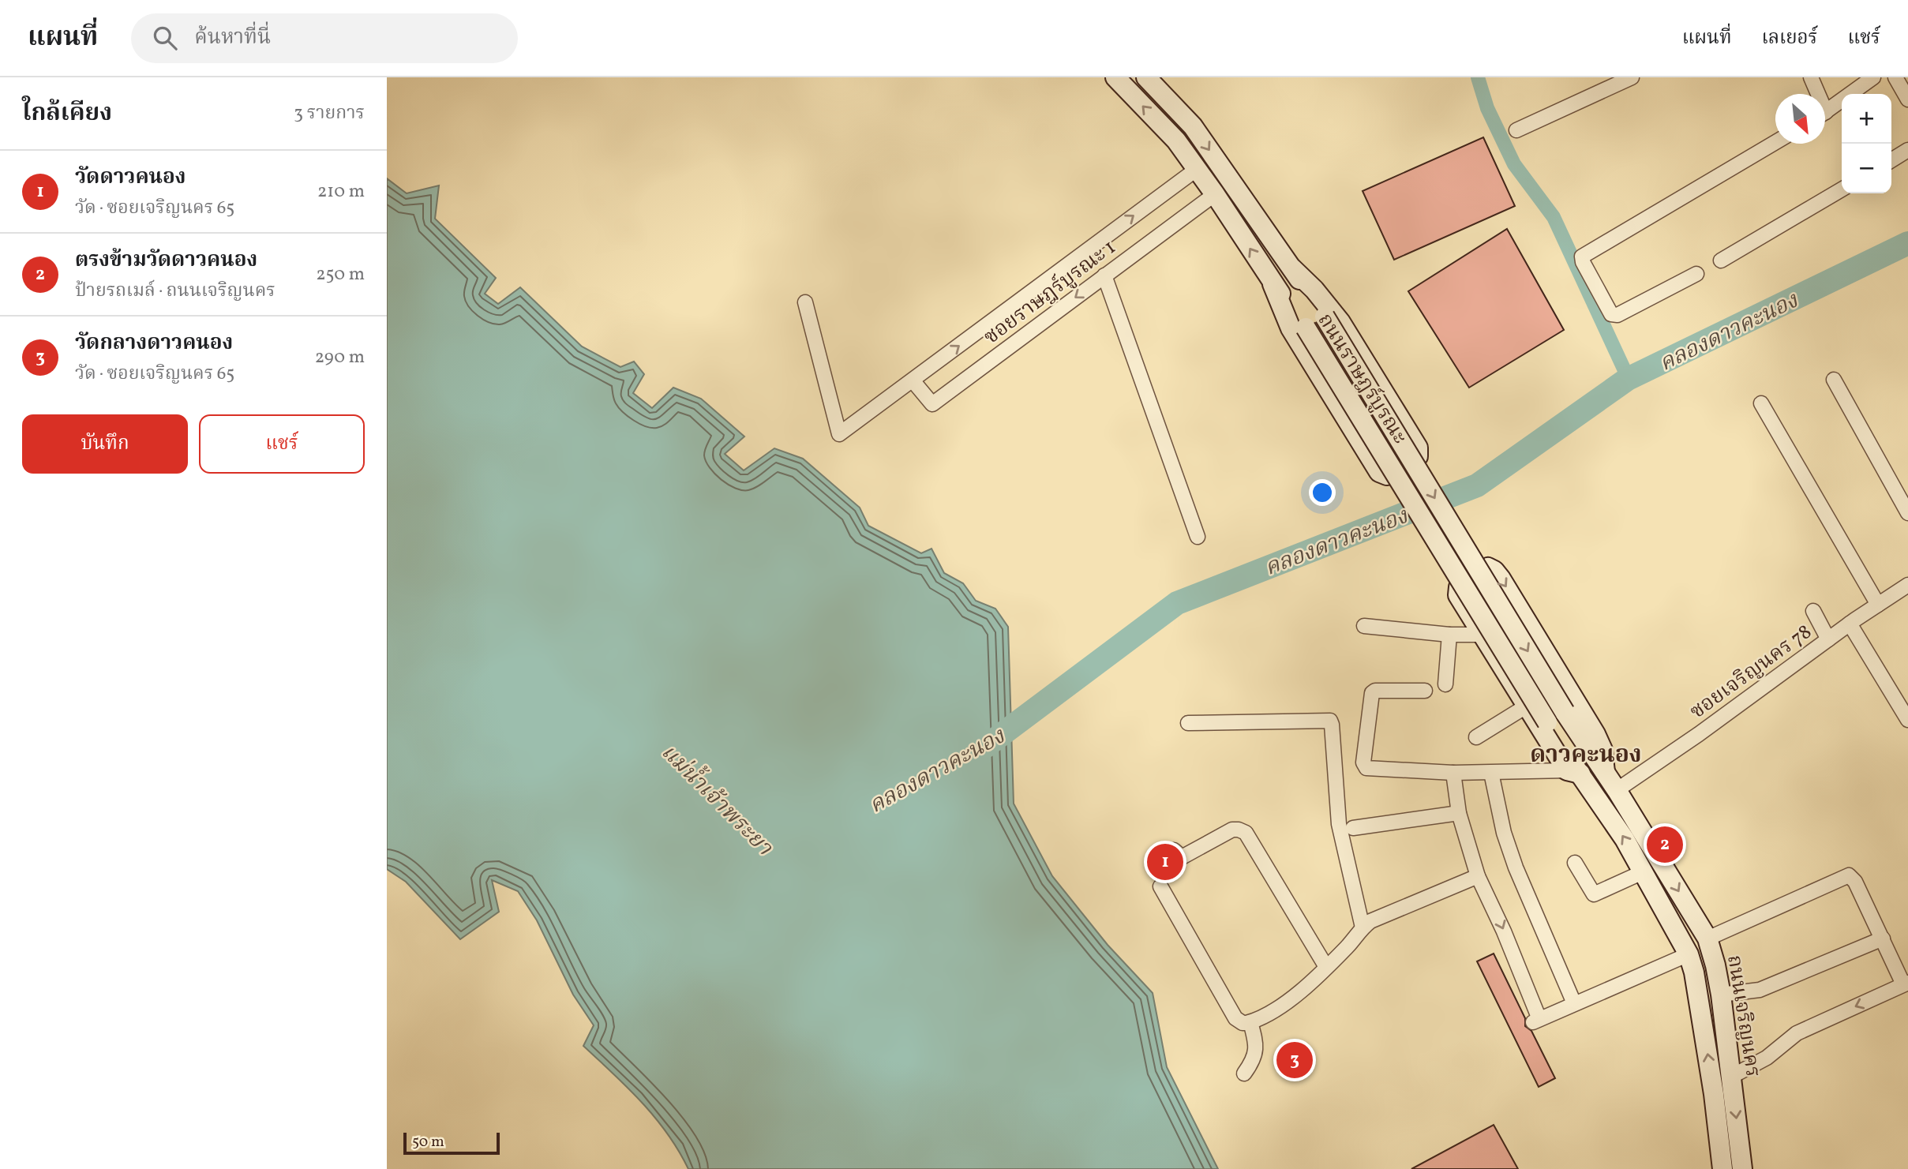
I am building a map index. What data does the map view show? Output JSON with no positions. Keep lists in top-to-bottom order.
{
  "streets": {
    "main road": ["ถนนราษฎร์บูรณะ", "ถนนเจริญนคร"],
    "street": ["ซอยราษฎร์บูรณะ 1", "ซอยเจริญนคร 78"]
  },
  "crossings": [
    ["ซอยราษฎร์บูรณะ 1", "ถนนราษฎร์บูรณะ"],
    ["ถนนราษฎร์บูรณะ", "ถนนเจริญนคร"],
    ["ซอยเจริญนคร 78", "ถนนเจริญนคร"]
  ],
  "districts": ["ดาวคะนอง"],
  "water": ["คลองดาวคะนอง", "แม่น้ำเจ้าพระยา"],
  "scale_bar": "50 m",
  "north": "bottom right",
  "page": {
    "header": "แผนที่",
    "search": "ค้นหาที่นี่",
    "nav": ["แผนที่", "เลเยอร์", "แชร์"],
    "heading": ["ใกล้เคียง", "3 รายการ"],
    "map_buttons": ["+", "−"],
    "list": [
      {
        "mark": "1",
        "name": "วัดดาวคนอง",
        "note": "วัด · ซอยเจริญนคร 65",
        "value": "210 m"
      },
      {
        "mark": "2",
        "name": "ตรงข้ามวัดดาวคนอง",
        "note": "ป้ายรถเมล์ · ถนนเจริญนคร",
        "value": "250 m"
      },
      {
        "mark": "3",
        "name": "วัดกลางดาวคนอง",
        "note": "วัด · ซอยเจริญนคร 65",
        "value": "290 m"
      }
    ],
    "buttons": ["บันทึก", "แชร์"],
    "pins": ["2", "1", "3"],
    "scale": "50 m"
  }
}
